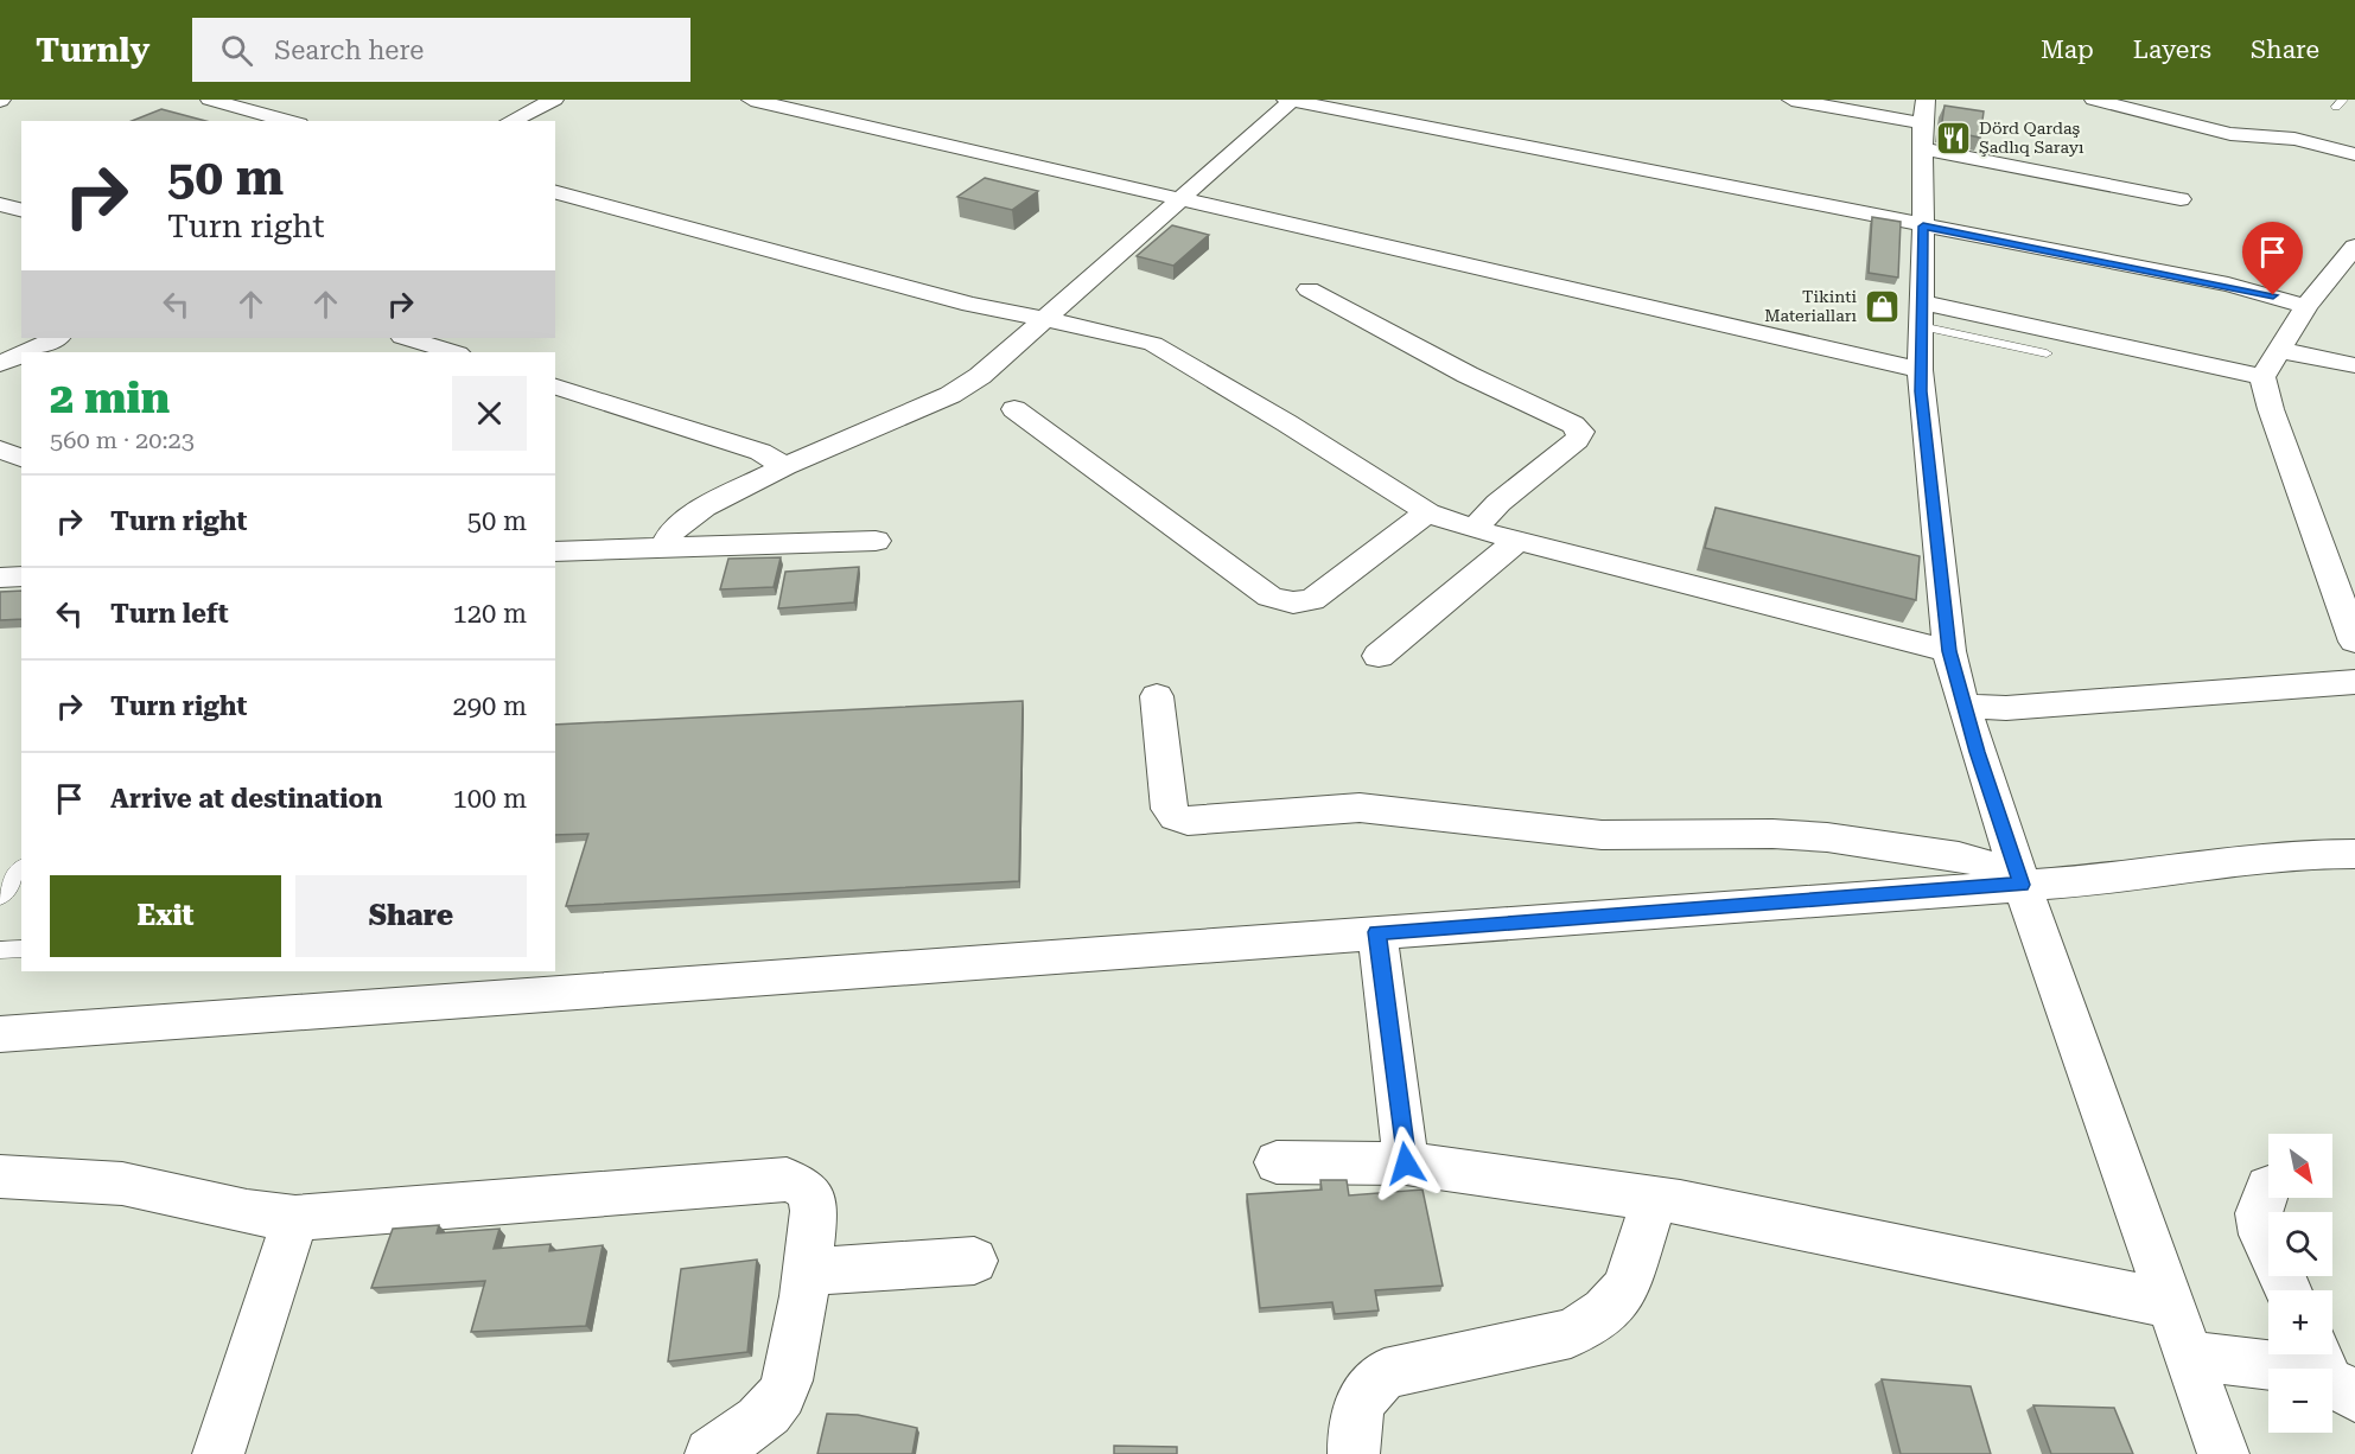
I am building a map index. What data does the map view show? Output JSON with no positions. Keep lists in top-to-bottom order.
{
  "places": {
    "restaurant": ["Dörd Qardaş Şadlıq Sarayı"],
    "shop": ["Tikinti Materialları"]
  },
  "north": "bottom right",
  "page": {
    "header": "Turnly",
    "search": "Search here",
    "nav": ["Map", "Layers", "Share"],
    "turn": ["50 m", "Turn right"],
    "heading": ["2 min", "560 m · 20:23"],
    "list": [
      {
        "name": "Turn right",
        "value": "50 m"
      },
      {
        "name": "Turn left",
        "value": "120 m"
      },
      {
        "name": "Turn right",
        "value": "290 m"
      },
      {
        "name": "Arrive at destination",
        "value": "100 m"
      }
    ],
    "buttons": ["Exit", "Share"],
    "map_buttons": ["+", "−"]
  }
}
